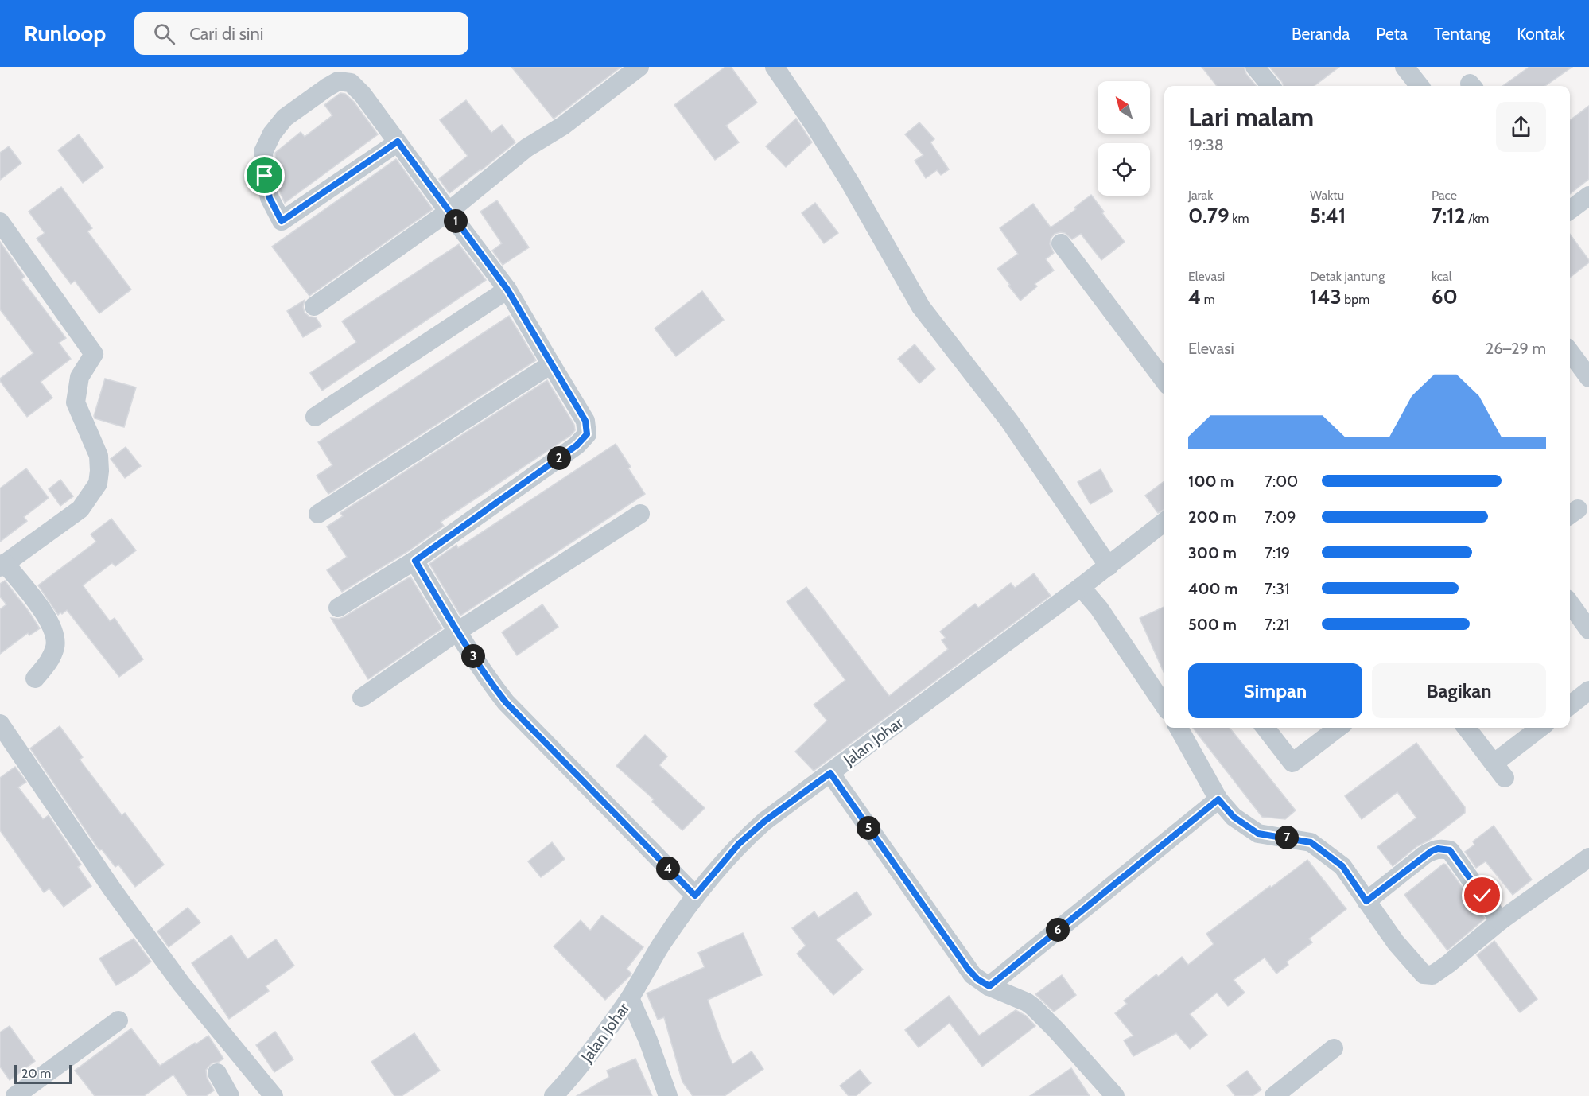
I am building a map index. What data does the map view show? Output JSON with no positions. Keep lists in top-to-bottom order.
{
  "streets": {
    "street": ["Jalan Johar"]
  },
  "scale_bar": "20 m",
  "north": "top left",
  "page": {
    "header": "Runloop",
    "search": "Cari di sini",
    "nav": [
      "Beranda",
      "Peta",
      "Tentang",
      "Kontak"
    ],
    "heading": ["Lari malam", "19:38"],
    "stats": [
      ["Jarak", "0.79 km"],
      ["Waktu", "5:41"],
      ["Pace", "7:12 /km"],
      ["Elevasi", "4 m"],
      ["Detak jantung", "143 bpm"],
      ["kcal", "60"]
    ],
    "pins": [
      "1",
      "2",
      "3",
      "5",
      "7",
      "4",
      "6"
    ],
    "chart": ["Elevasi", "26–29 m"],
    "list": [
      {
        "name": "100 m",
        "note": "7:00"
      },
      {
        "name": "200 m",
        "note": "7:09"
      },
      {
        "name": "300 m",
        "note": "7:19"
      },
      {
        "name": "400 m",
        "note": "7:31"
      },
      {
        "name": "500 m",
        "note": "7:21"
      }
    ],
    "buttons": ["Simpan", "Bagikan"],
    "scale": "20 m"
  }
}
